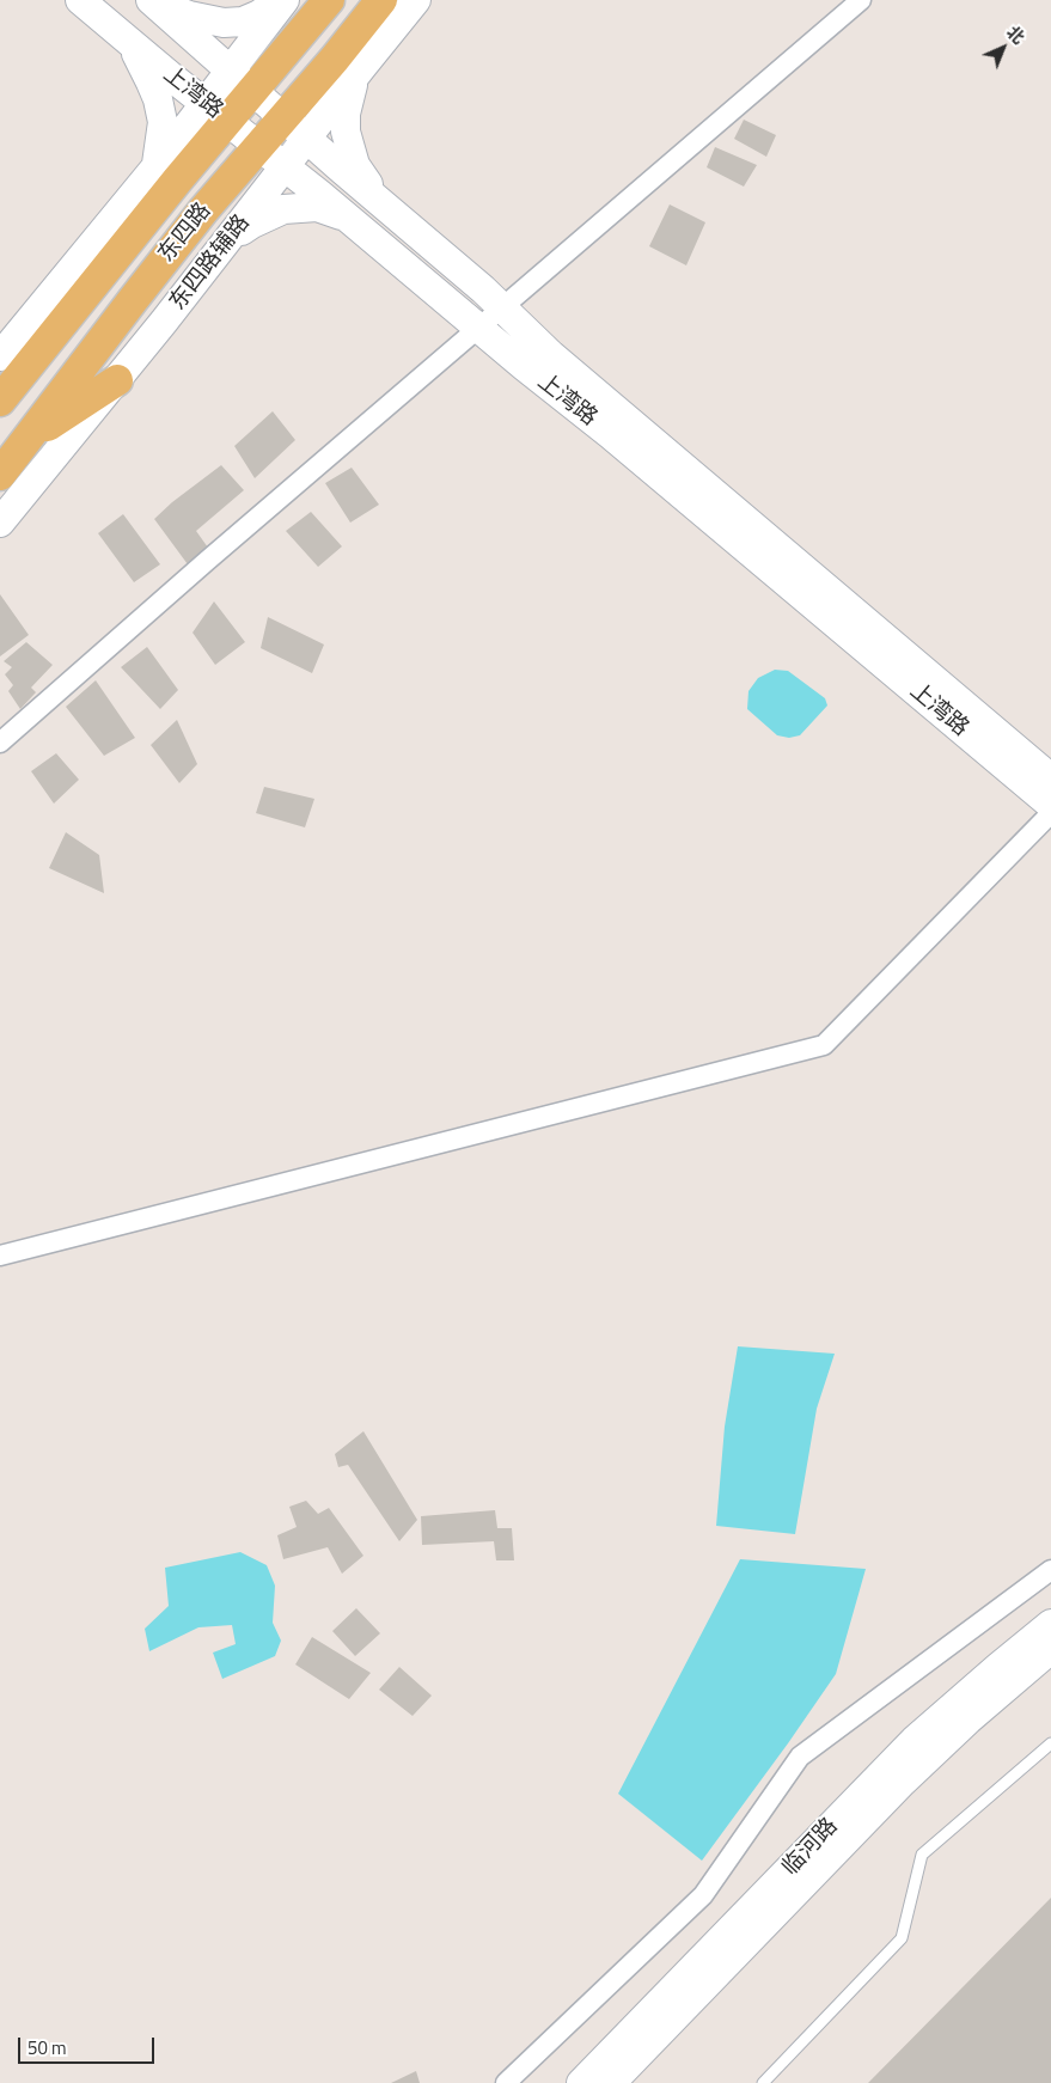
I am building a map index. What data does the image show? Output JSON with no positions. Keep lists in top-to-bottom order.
{
  "streets": {
    "main road": [
      "上湾路",
      "东四路",
      "东四路辅路",
      "临河路"
    ]
  },
  "crossings": [
    ["上湾路", "东四路"],
    ["上湾路", "东四路辅路"]
  ],
  "scale_bar": "50 m",
  "north": "top right"
}
